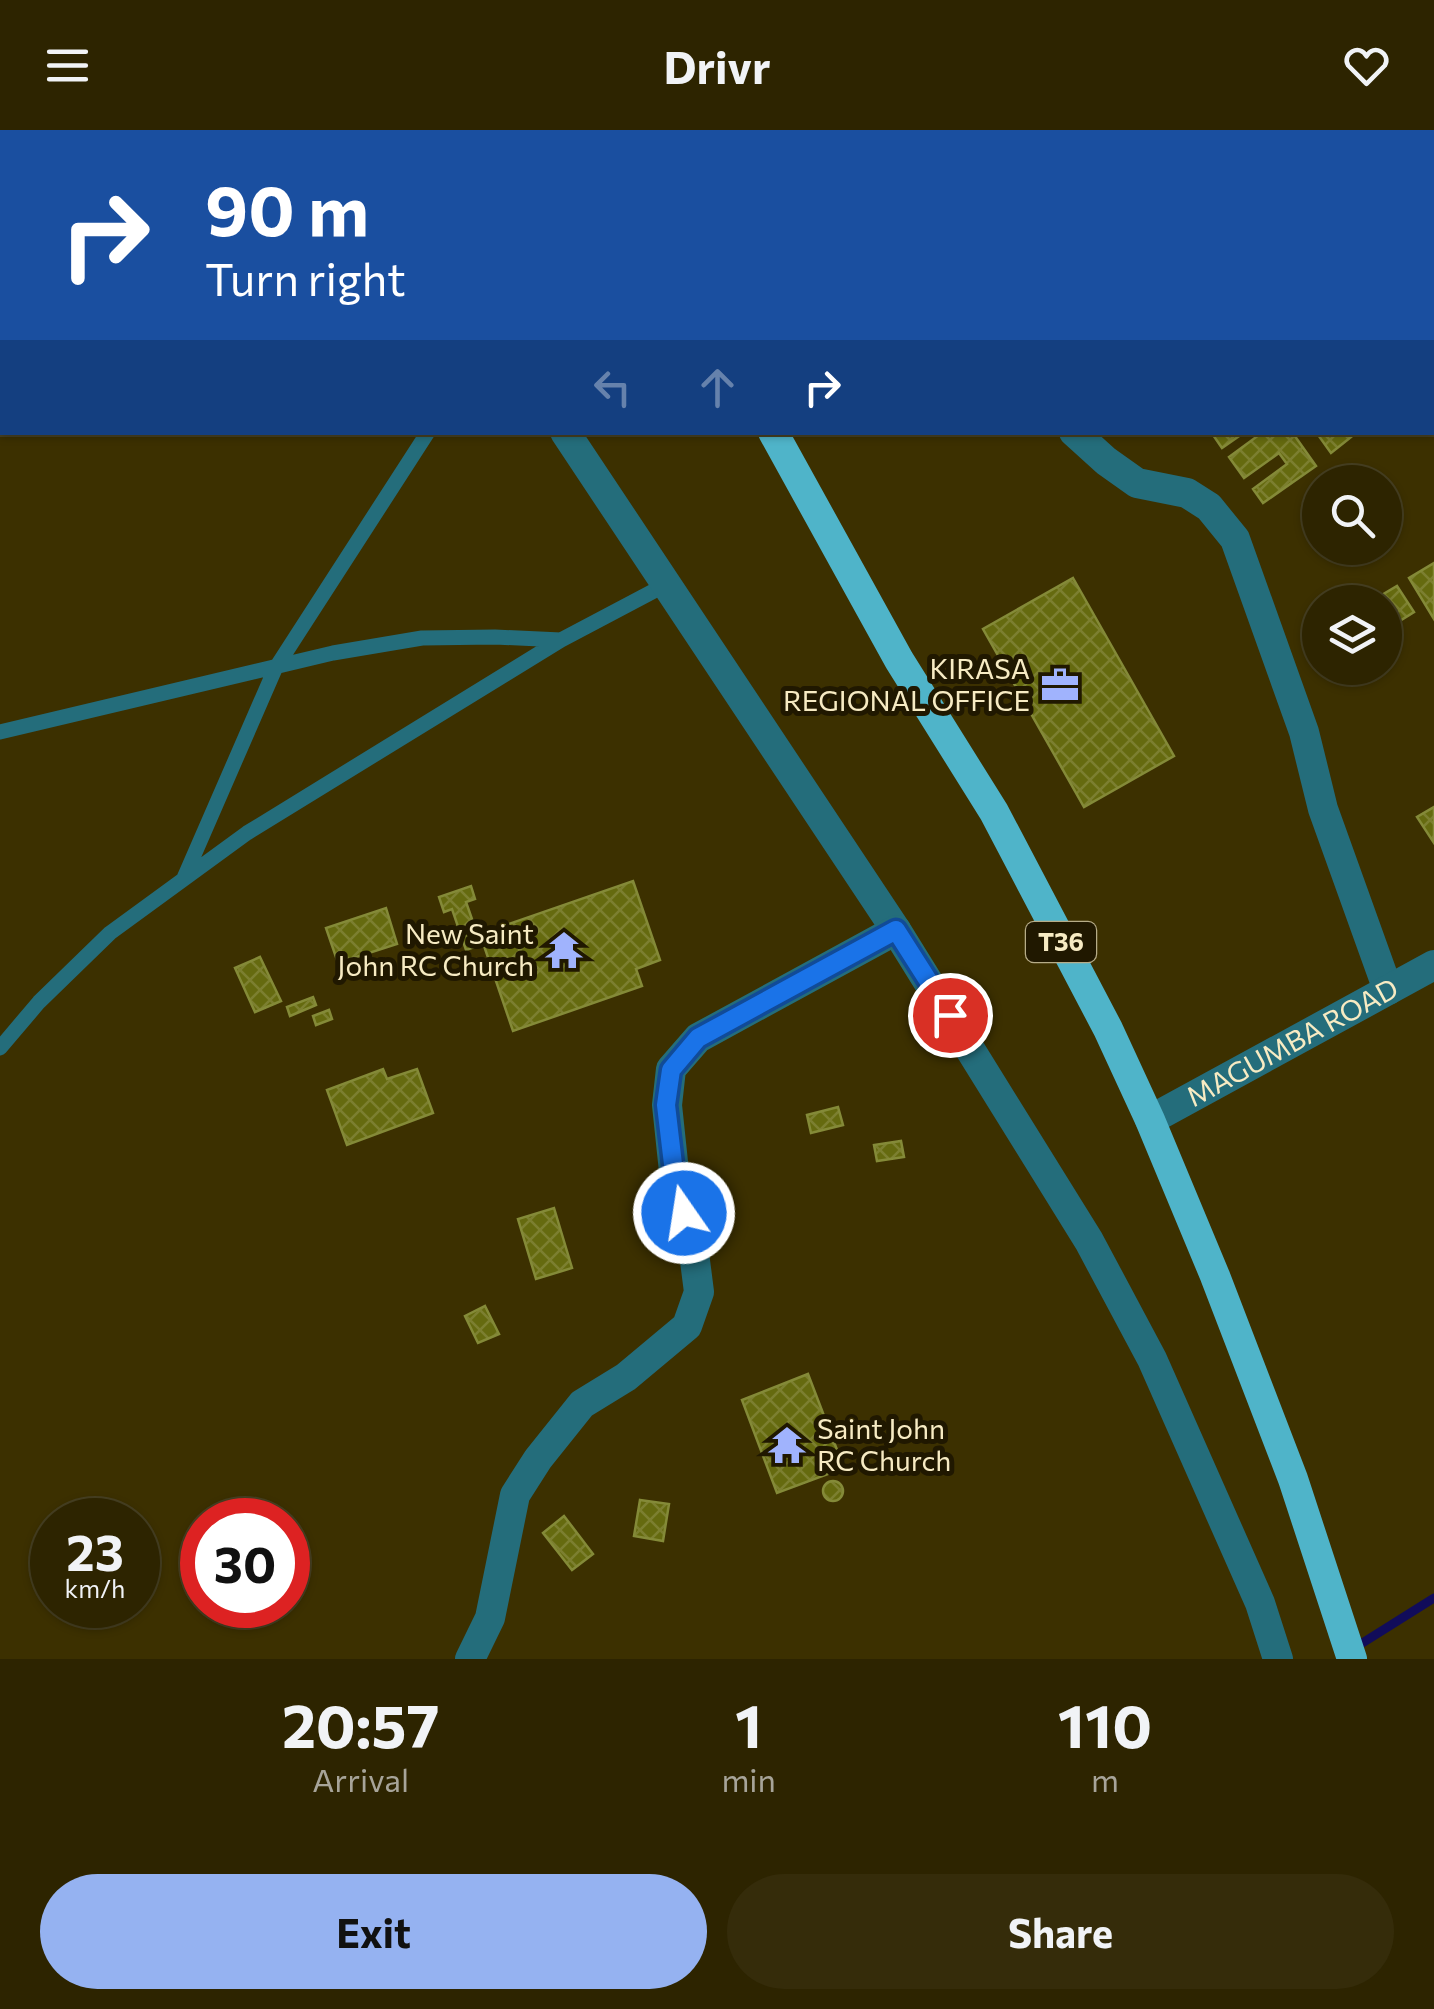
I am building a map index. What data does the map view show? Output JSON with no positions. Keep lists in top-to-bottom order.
{
  "streets": {
    "highway": ["T36"],
    "street": ["MAGUMBA ROAD"]
  },
  "crossings": [
    ["T36", "MAGUMBA ROAD"]
  ],
  "places": {
    "office": ["KIRASA REGIONAL OFFICE"],
    "temple": ["New Saint John RC Church", "Saint John RC Church"]
  },
  "page": {
    "header": "Drivr",
    "turn": ["90 m", "Turn right"],
    "speed": "23 km/h",
    "limit": "30",
    "eta": [
      "20:57",
      "Arrival",
      "1",
      "min",
      "110",
      "m"
    ],
    "buttons": ["Exit", "Share"]
  }
}
